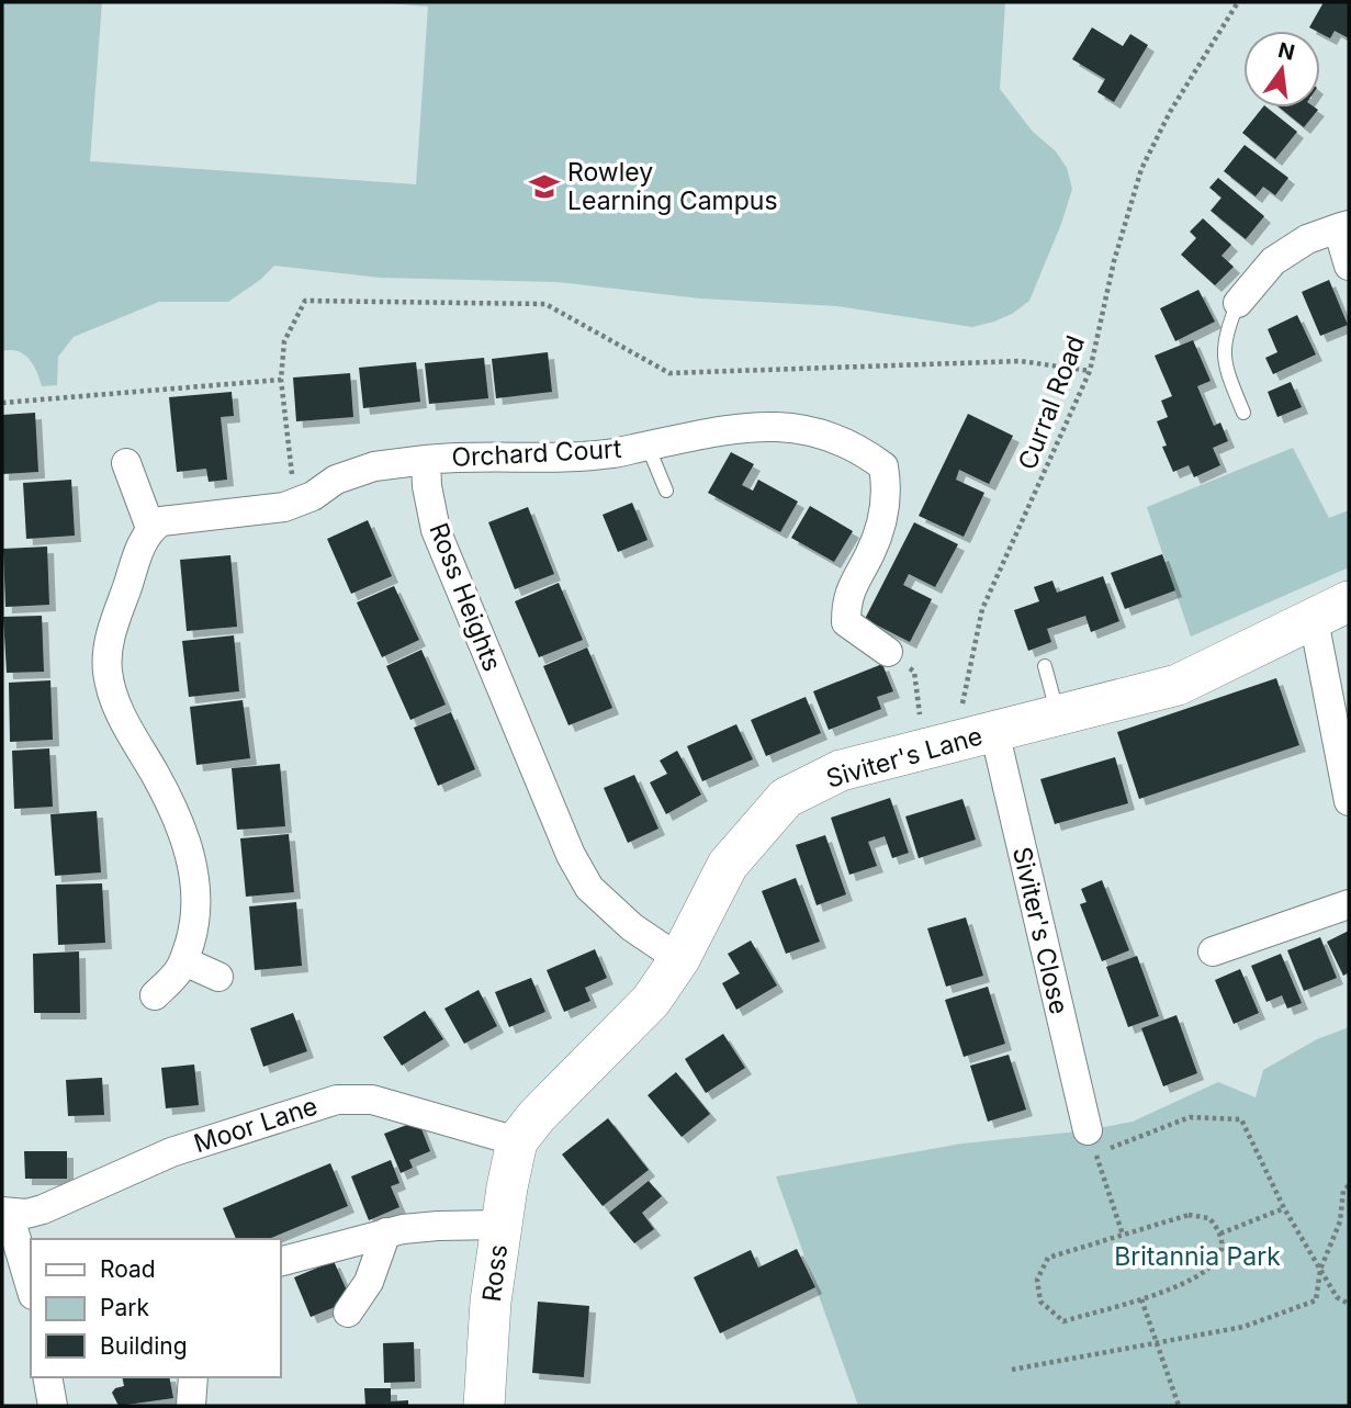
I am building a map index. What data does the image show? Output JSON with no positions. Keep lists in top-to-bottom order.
{
  "streets": {
    "street": [
      "Orchard Court",
      "Ross Heights",
      "Siviter's Lane",
      "Siviter's Close",
      "Moor Lane",
      "Ross"
    ],
    "path": ["Curral Road"]
  },
  "crossings": [
    ["Curral Road", "Siviter's Lane"],
    ["Orchard Court", "Ross Heights"],
    ["Ross Heights", "Siviter's Lane"],
    ["Siviter's Lane", "Siviter's Close"],
    ["Siviter's Lane", "Moor Lane"],
    ["Siviter's Lane", "Ross"],
    ["Moor Lane", "Ross"]
  ],
  "parks": ["Britannia Park"],
  "places": {
    "school or university": ["Rowley Learning Campus"]
  },
  "legend": ["Road", "Park", "Building"],
  "north": "top"
}
